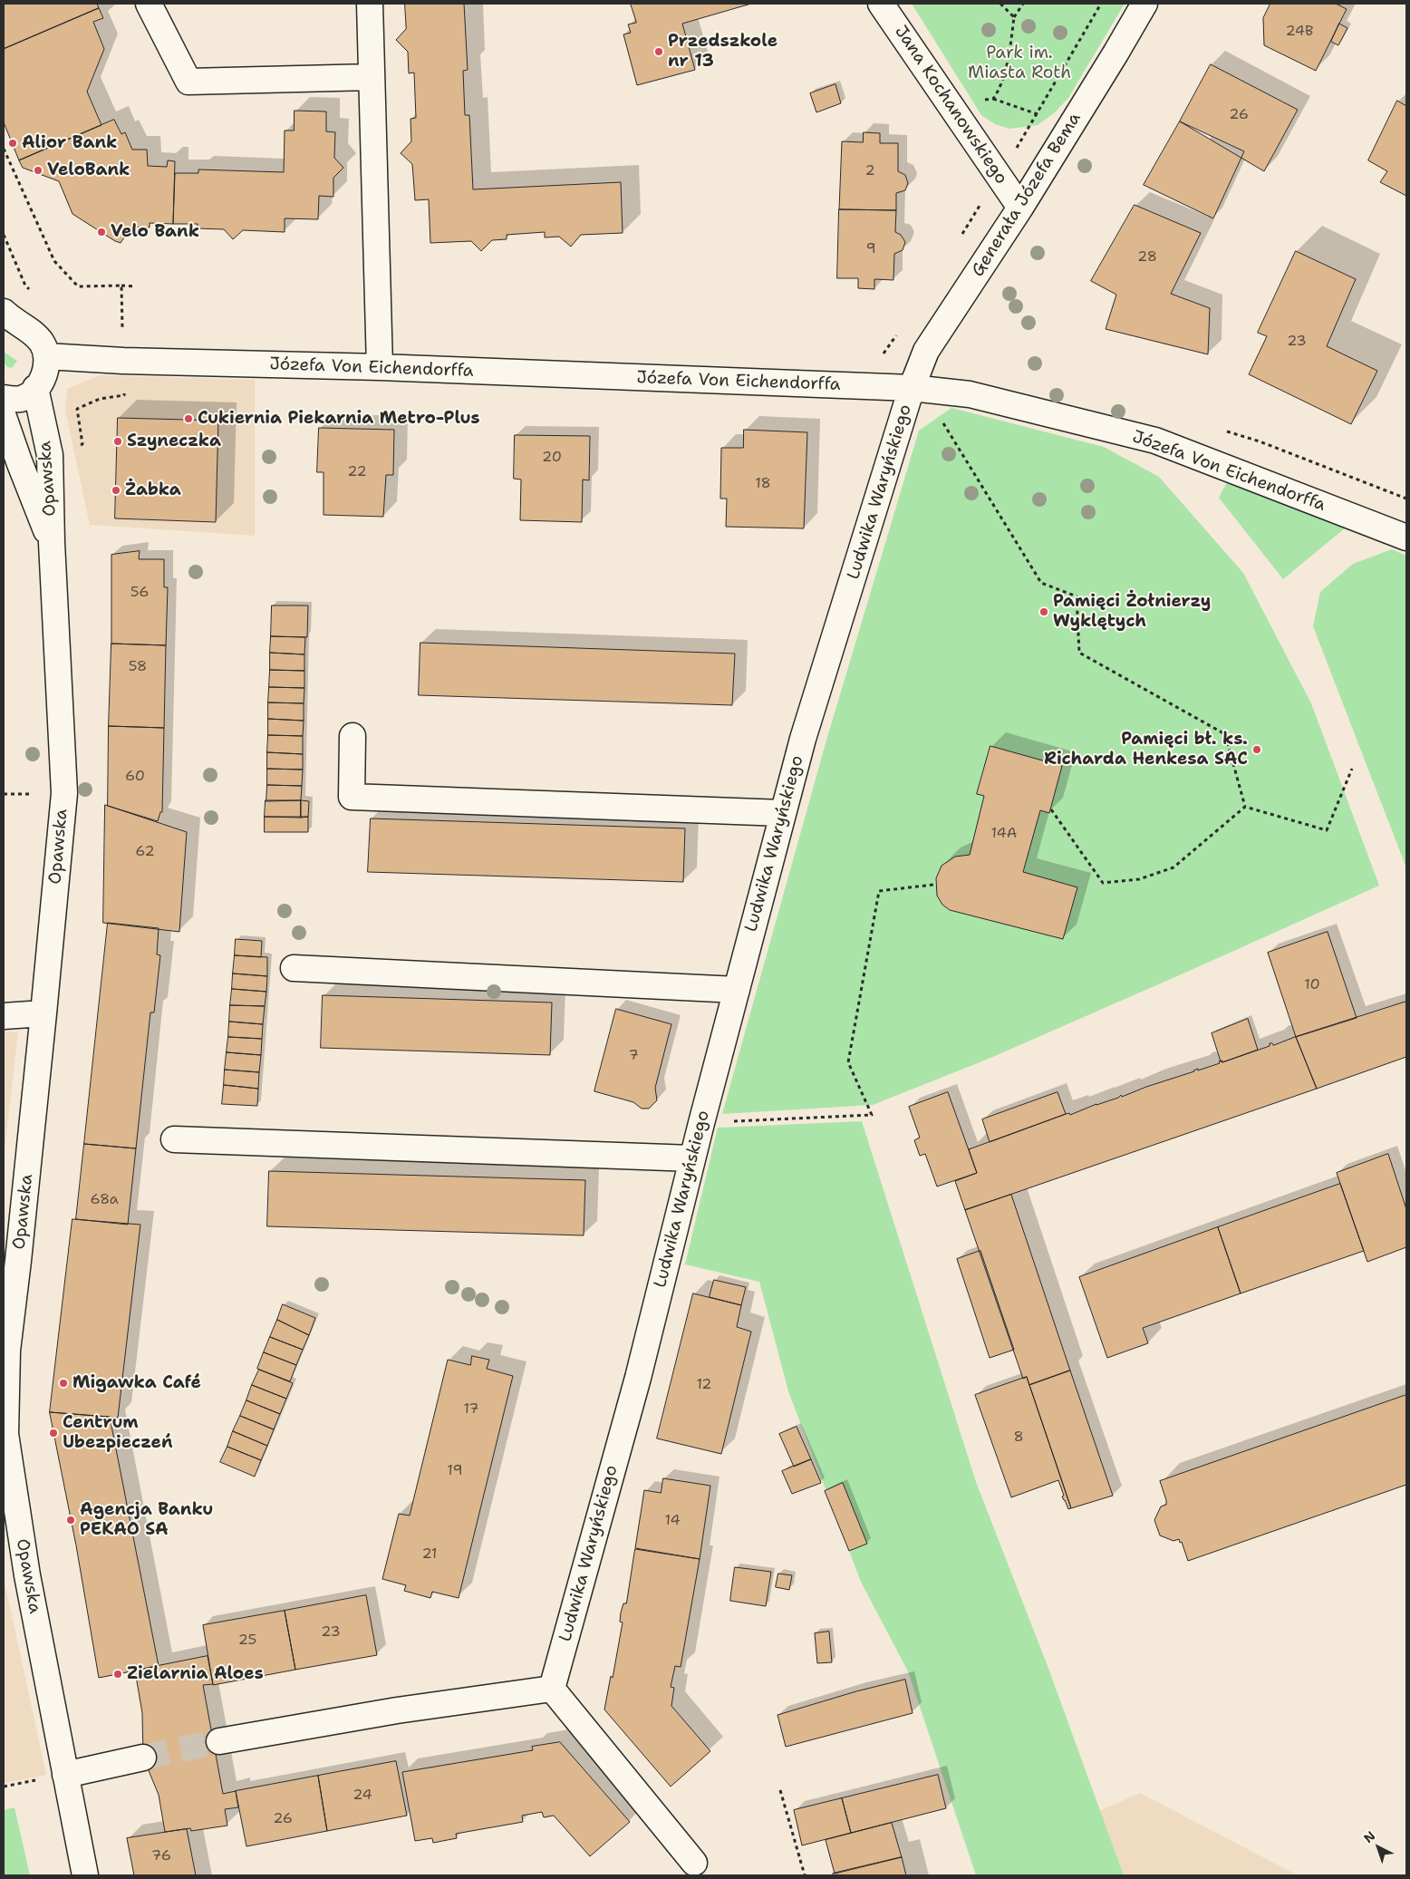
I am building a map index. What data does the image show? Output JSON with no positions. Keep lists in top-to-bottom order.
{
  "streets": {
    "street": [
      "Jana Kochanowskiego",
      "Generała Józefa Bema",
      "Józefa Von Eichendorffa",
      "Opawska",
      "Ludwika Waryńskiego"
    ]
  },
  "crossings": [
    ["Jana Kochanowskiego", "Generała Józefa Bema"],
    ["Generała Józefa Bema", "Józefa Von Eichendorffa"],
    ["Generała Józefa Bema", "Ludwika Waryńskiego"],
    ["Józefa Von Eichendorffa", "Ludwika Waryńskiego"]
  ],
  "parks": ["Park im. Miasta Roth"],
  "places": [
    "Przedszkole nr 13",
    "Alior Bank",
    "VeloBank",
    "Velo Bank",
    "Cukiernia Piekarnia Metro-Plus",
    "Szyneczka",
    "Żabka",
    "Pamięci Żołnierzy Wyklętych",
    "Pamięci bł. ks. Richarda Henkesa SAC",
    "Migawka Café",
    "Centrum Ubezpieczeń",
    "Agencja Banku PEKAO SA",
    "Zielarnia Aloes"
  ],
  "house_numbers": [
    "24B",
    "26",
    "2",
    "9",
    "28",
    "23",
    "20",
    "22",
    "18",
    "56",
    "58",
    "60",
    "14A",
    "62",
    "10",
    "7",
    "68a",
    "12",
    "17",
    "8",
    "19",
    "14",
    "21",
    "23",
    "25",
    "24",
    "26",
    "76"
  ],
  "north": "top left"
}
